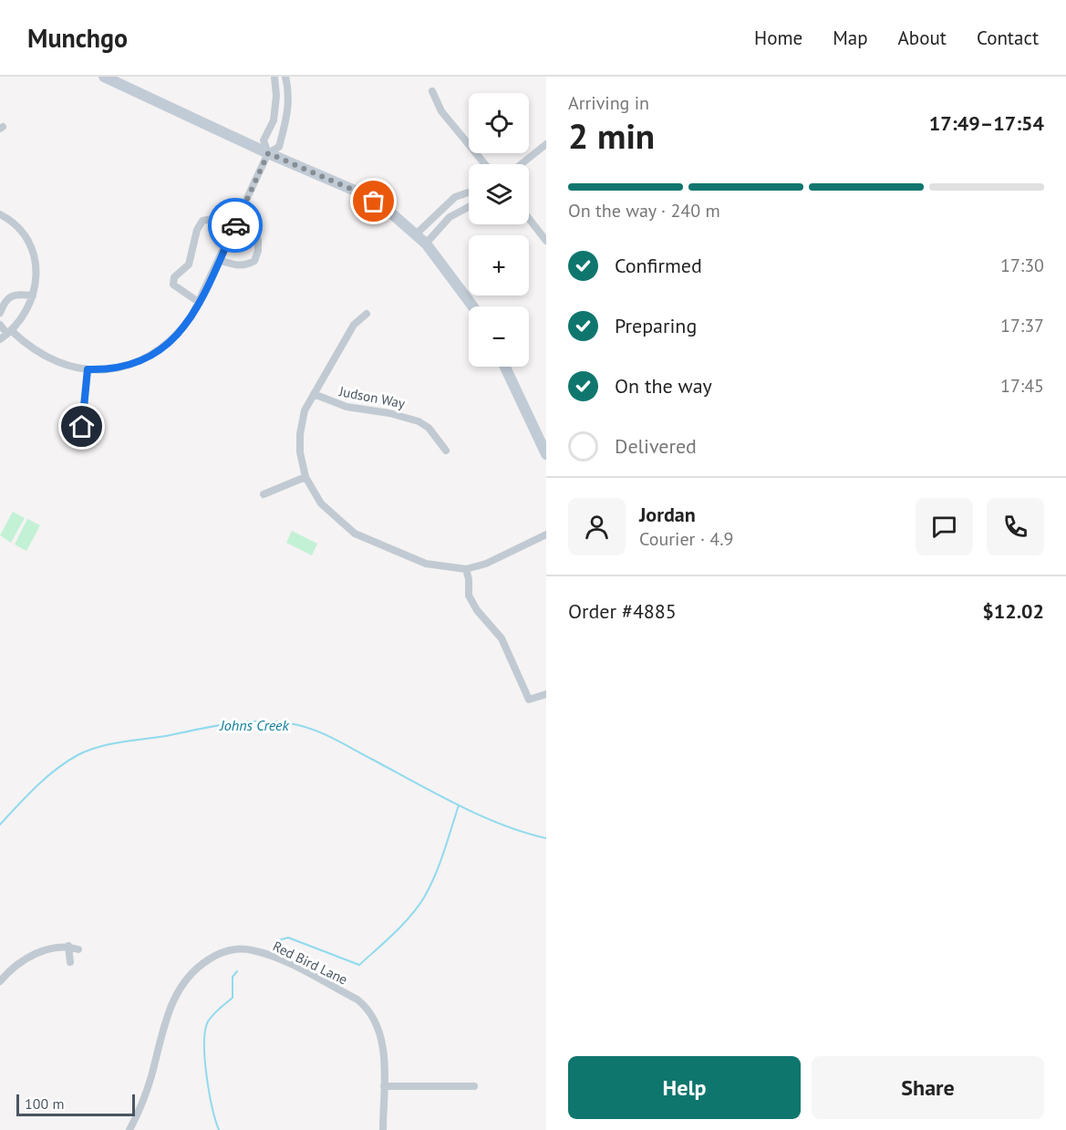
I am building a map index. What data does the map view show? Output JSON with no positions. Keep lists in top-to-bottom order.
{
  "streets": {
    "street": ["Judson Way", "Red Bird Lane"]
  },
  "water": ["Johns Creek"],
  "scale_bar": "100 m",
  "page": {
    "header": "Munchgo",
    "nav": [
      "Home",
      "Map",
      "About",
      "Contact"
    ],
    "heading": ["2 min", "Arriving in", "17:49–17:54"],
    "panel": [
      "Jordan",
      "Courier · 4.9",
      "Order #4885",
      "$12.02"
    ],
    "map_buttons": ["+", "−"],
    "bar": "On the way · 240 m",
    "list": [
      ["Confirmed", "17:30"],
      ["Preparing", "17:37"],
      ["On the way", "17:45"],
      "Delivered"
    ],
    "buttons": ["Help", "Share"],
    "scale": "100 m"
  }
}
